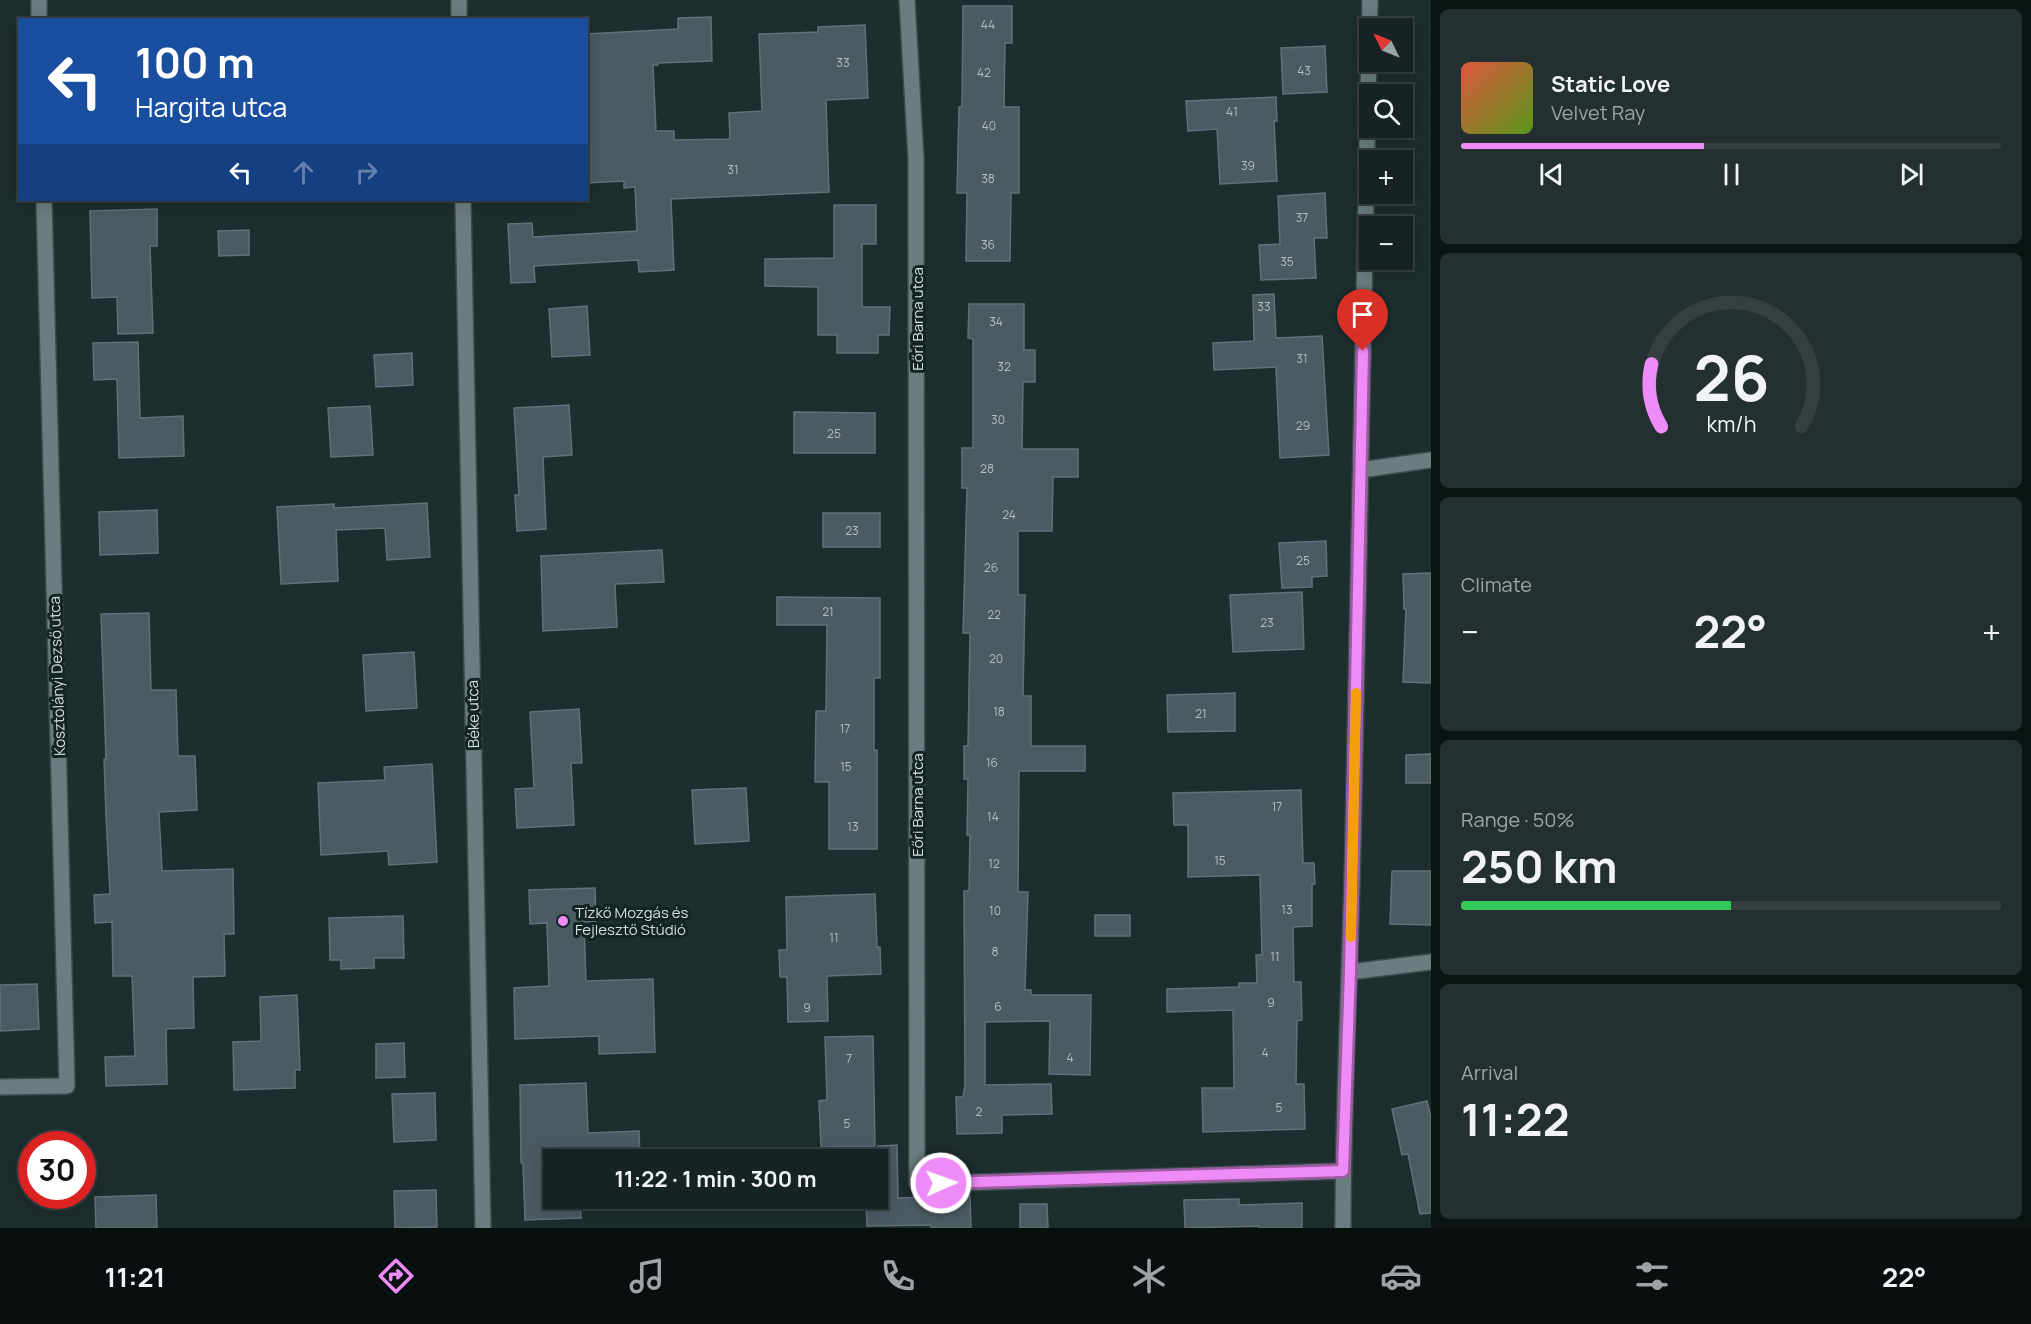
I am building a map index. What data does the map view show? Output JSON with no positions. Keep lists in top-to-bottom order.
{
  "streets": {
    "street": ["Eőri Barna utca", "Kosztolányi Dezső utca", "Béke utca"]
  },
  "places": ["Tízkő Mozgás és Fejlesztő Stúdió"],
  "house_numbers": [
    "44",
    "33",
    "43",
    "42",
    "41",
    "40",
    "39",
    "31",
    "38",
    "37",
    "36",
    "35",
    "33",
    "34",
    "31",
    "32",
    "30",
    "29",
    "25",
    "28",
    "24",
    "23",
    "25",
    "26",
    "21",
    "22",
    "23",
    "20",
    "18",
    "21",
    "17",
    "16",
    "15",
    "17",
    "14",
    "13",
    "15",
    "12",
    "13",
    "10",
    "11",
    "8",
    "11",
    "9",
    "6",
    "9",
    "4",
    "4",
    "7",
    "5",
    "2",
    "5"
  ],
  "north": "top left",
  "page": {
    "map_buttons": ["+", "−"],
    "turn": ["100 m", "Hargita utca"],
    "song": ["Static Love", "Velvet Ray"],
    "tile": [
      "Climate",
      ["Range · 50%", "250 km"],
      ["Arrival", "11:22"]
    ],
    "heat": ["−", "22°", "+"],
    "limit": "30",
    "trip": "11:22 · 1 min · 300 m",
    "tabs": ["11:21", "22°"],
    "gauge": ["26", "km/h"]
  }
}
